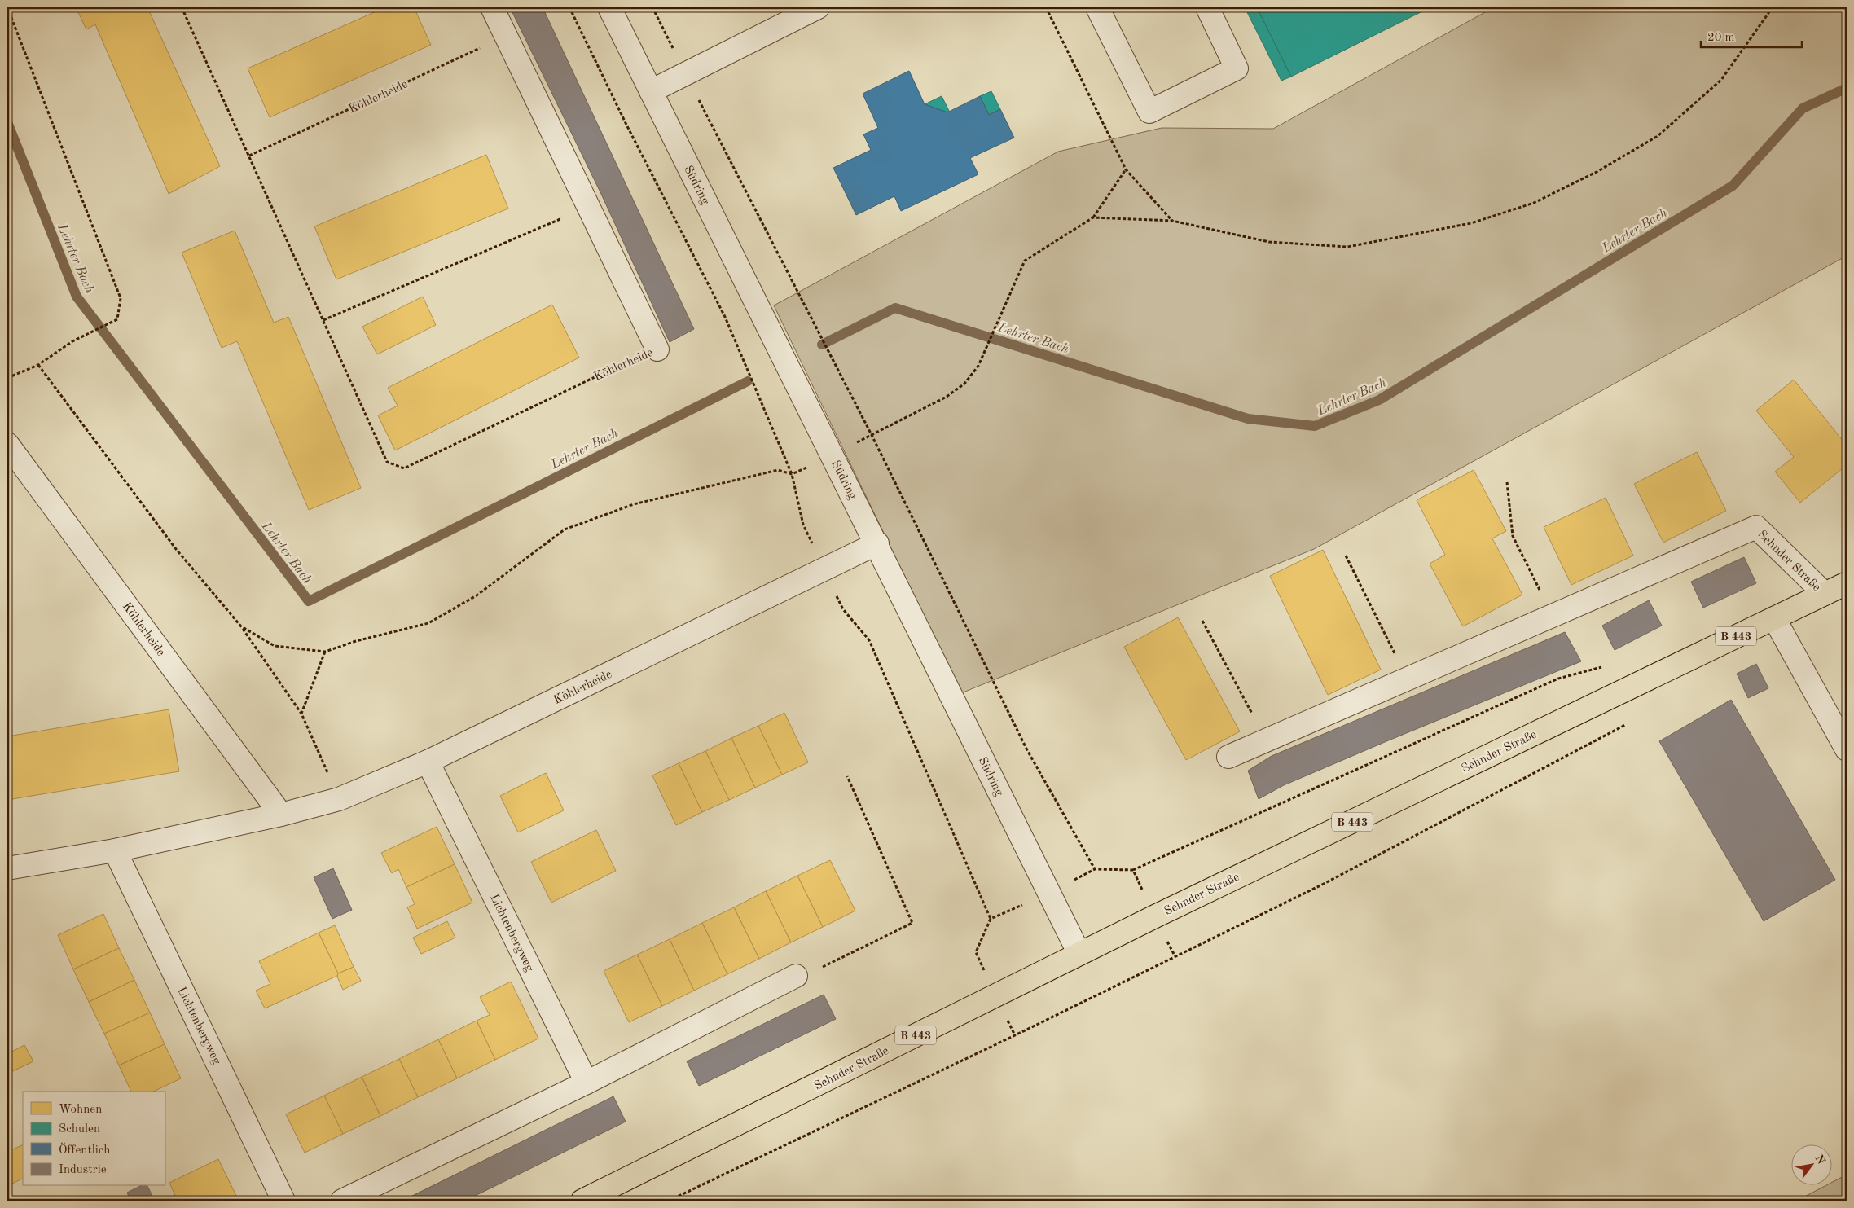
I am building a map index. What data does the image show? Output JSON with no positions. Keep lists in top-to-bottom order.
{
  "streets": {
    "main road": ["Sehnder Straße", "B 443"],
    "street": ["Köhlerheide", "Südring", "Lichtenbergweg"]
  },
  "crossings": [
    ["Köhlerheide", "Südring"],
    ["Köhlerheide", "Lichtenbergweg"],
    ["Südring", "Sehnder Straße"]
  ],
  "water": ["Lehrter Bach"],
  "legend": [
    "Wohnen",
    "Schulen",
    "Öffentlich",
    "Industrie"
  ],
  "scale_bar": "20 m",
  "north": "top right"
}
